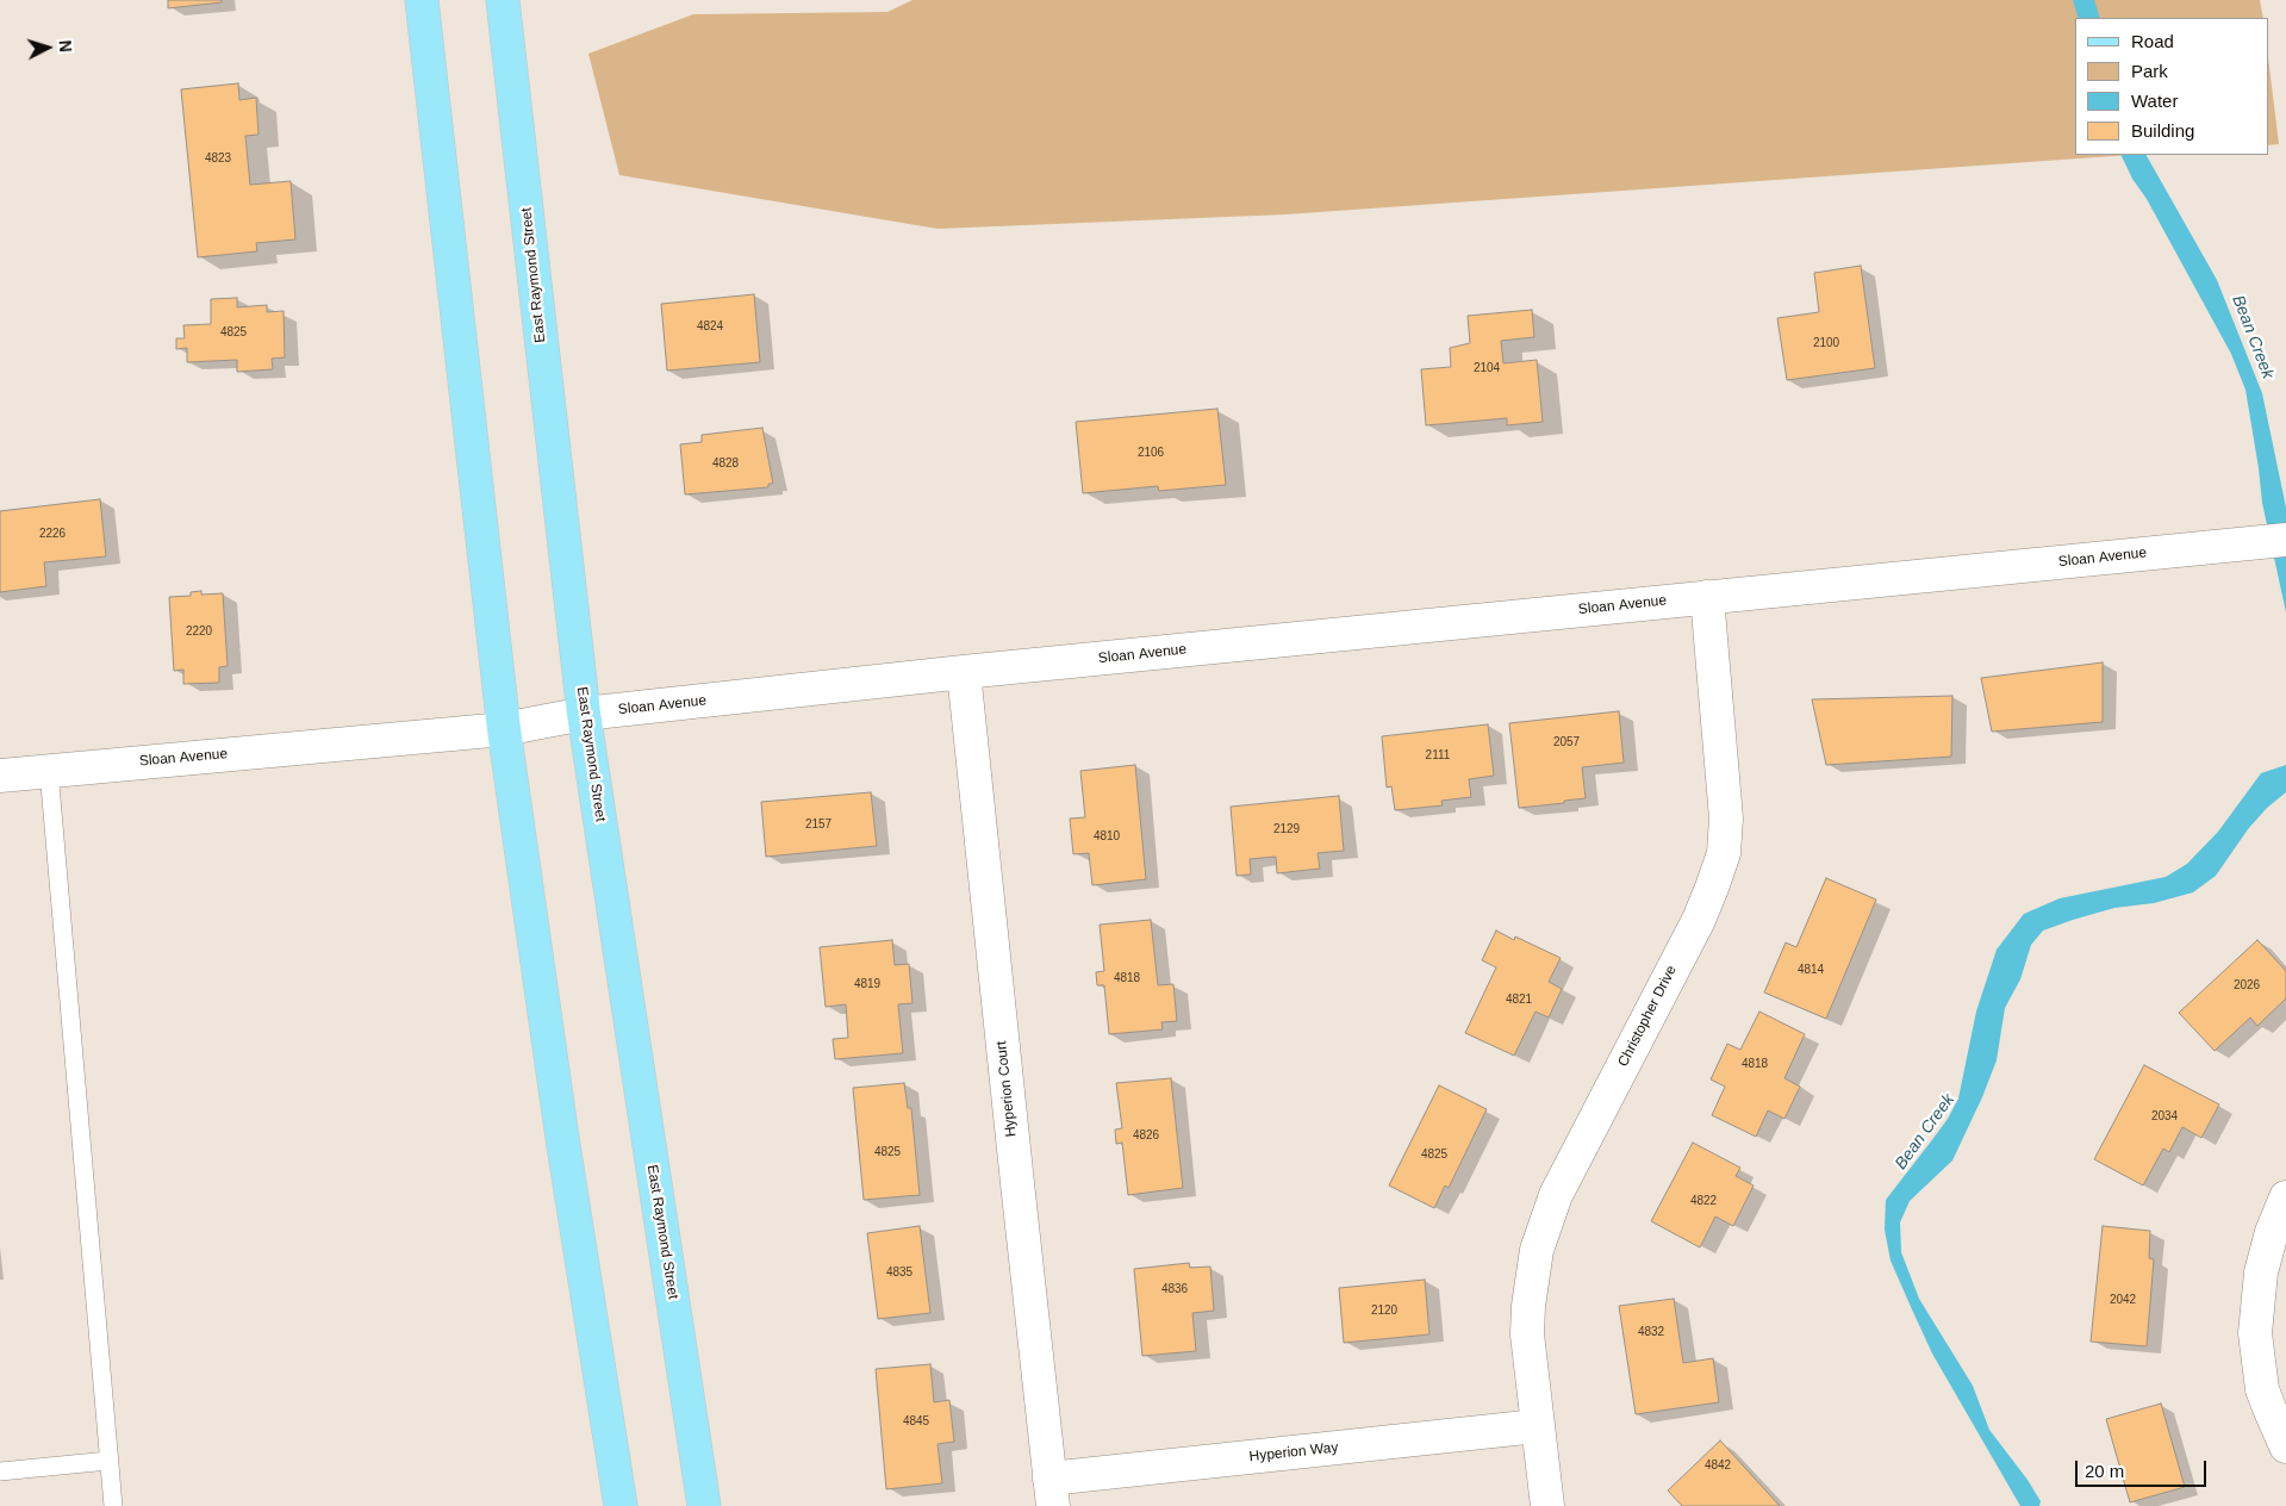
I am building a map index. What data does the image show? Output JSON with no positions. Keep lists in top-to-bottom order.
{
  "streets": {
    "main road": ["East Raymond Street"],
    "street": [
      "Sloan Avenue",
      "Christopher Drive",
      "Hyperion Court",
      "Hyperion Way"
    ]
  },
  "crossings": [
    ["East Raymond Street", "Sloan Avenue"],
    ["Sloan Avenue", "Christopher Drive"],
    ["Sloan Avenue", "Hyperion Court"],
    ["Christopher Drive", "Hyperion Way"],
    ["Hyperion Court", "Hyperion Way"]
  ],
  "water": ["Bean Creek"],
  "house_numbers": [
    "4823",
    "4824",
    "4825",
    "2100",
    "2104",
    "2106",
    "4828",
    "2226",
    "2220",
    "2057",
    "2111",
    "2157",
    "2129",
    "4810",
    "4814",
    "4818",
    "4819",
    "2026",
    "4821",
    "4818",
    "2034",
    "4826",
    "4825",
    "4825",
    "4822",
    "4835",
    "4836",
    "2042",
    "2120",
    "4832",
    "4845",
    "4842"
  ],
  "legend": [
    "Road",
    "Park",
    "Water",
    "Building"
  ],
  "scale_bar": "20 m",
  "north": "right"
}
